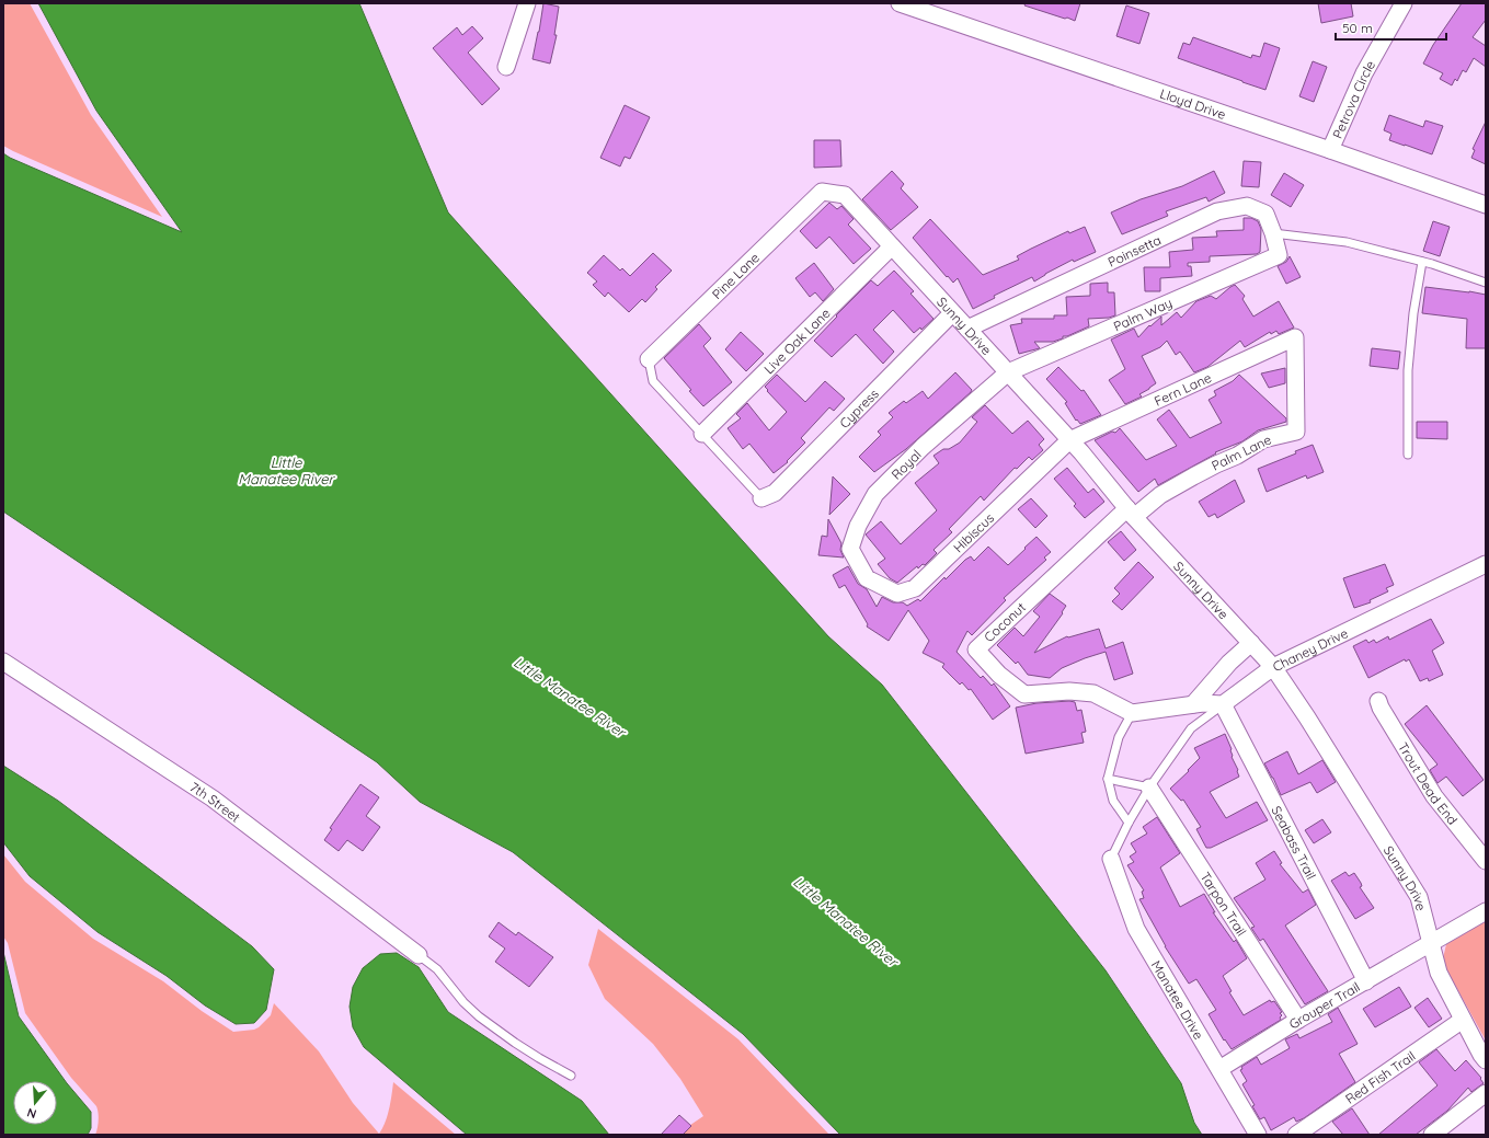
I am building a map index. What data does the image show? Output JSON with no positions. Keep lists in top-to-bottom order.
{
  "streets": {
    "street": [
      "Petrova Circle",
      "Lloyd Drive",
      "Poinsetta",
      "Pine Lane",
      "Palm Way",
      "Sunny Drive",
      "Live Oak Lane",
      "Fern Lane",
      "Cypress",
      "Palm Lane",
      "Royal",
      "Hibiscus",
      "Coconut",
      "Chaney Drive",
      "Trout Dead End",
      "7th Street",
      "Seabass Trail",
      "Tarpon Trail",
      "Manatee Drive",
      "Grouper Trail",
      "Red Fish Trail"
    ]
  },
  "crossings": [
    ["Petrova Circle", "Lloyd Drive"],
    ["Poinsetta", "Palm Way"],
    ["Poinsetta", "Sunny Drive"],
    ["Pine Lane", "Sunny Drive"],
    ["Palm Way", "Sunny Drive"],
    ["Palm Way", "Royal"],
    ["Sunny Drive", "Live Oak Lane"],
    ["Sunny Drive", "Fern Lane"],
    ["Sunny Drive", "Cypress"],
    ["Sunny Drive", "Palm Lane"],
    ["Sunny Drive", "Royal"],
    ["Sunny Drive", "Hibiscus"],
    ["Sunny Drive", "Coconut"],
    ["Sunny Drive", "Chaney Drive"],
    ["Sunny Drive", "Grouper Trail"],
    ["Sunny Drive", "Red Fish Trail"],
    ["Fern Lane", "Palm Lane"],
    ["Fern Lane", "Hibiscus"],
    ["Palm Lane", "Coconut"],
    ["Royal", "Hibiscus"],
    ["Chaney Drive", "Seabass Trail"],
    ["Seabass Trail", "Grouper Trail"],
    ["Tarpon Trail", "Grouper Trail"],
    ["Manatee Drive", "Grouper Trail"]
  ],
  "water": ["Little Manatee River"],
  "scale_bar": "50 m",
  "north": "bottom"
}
